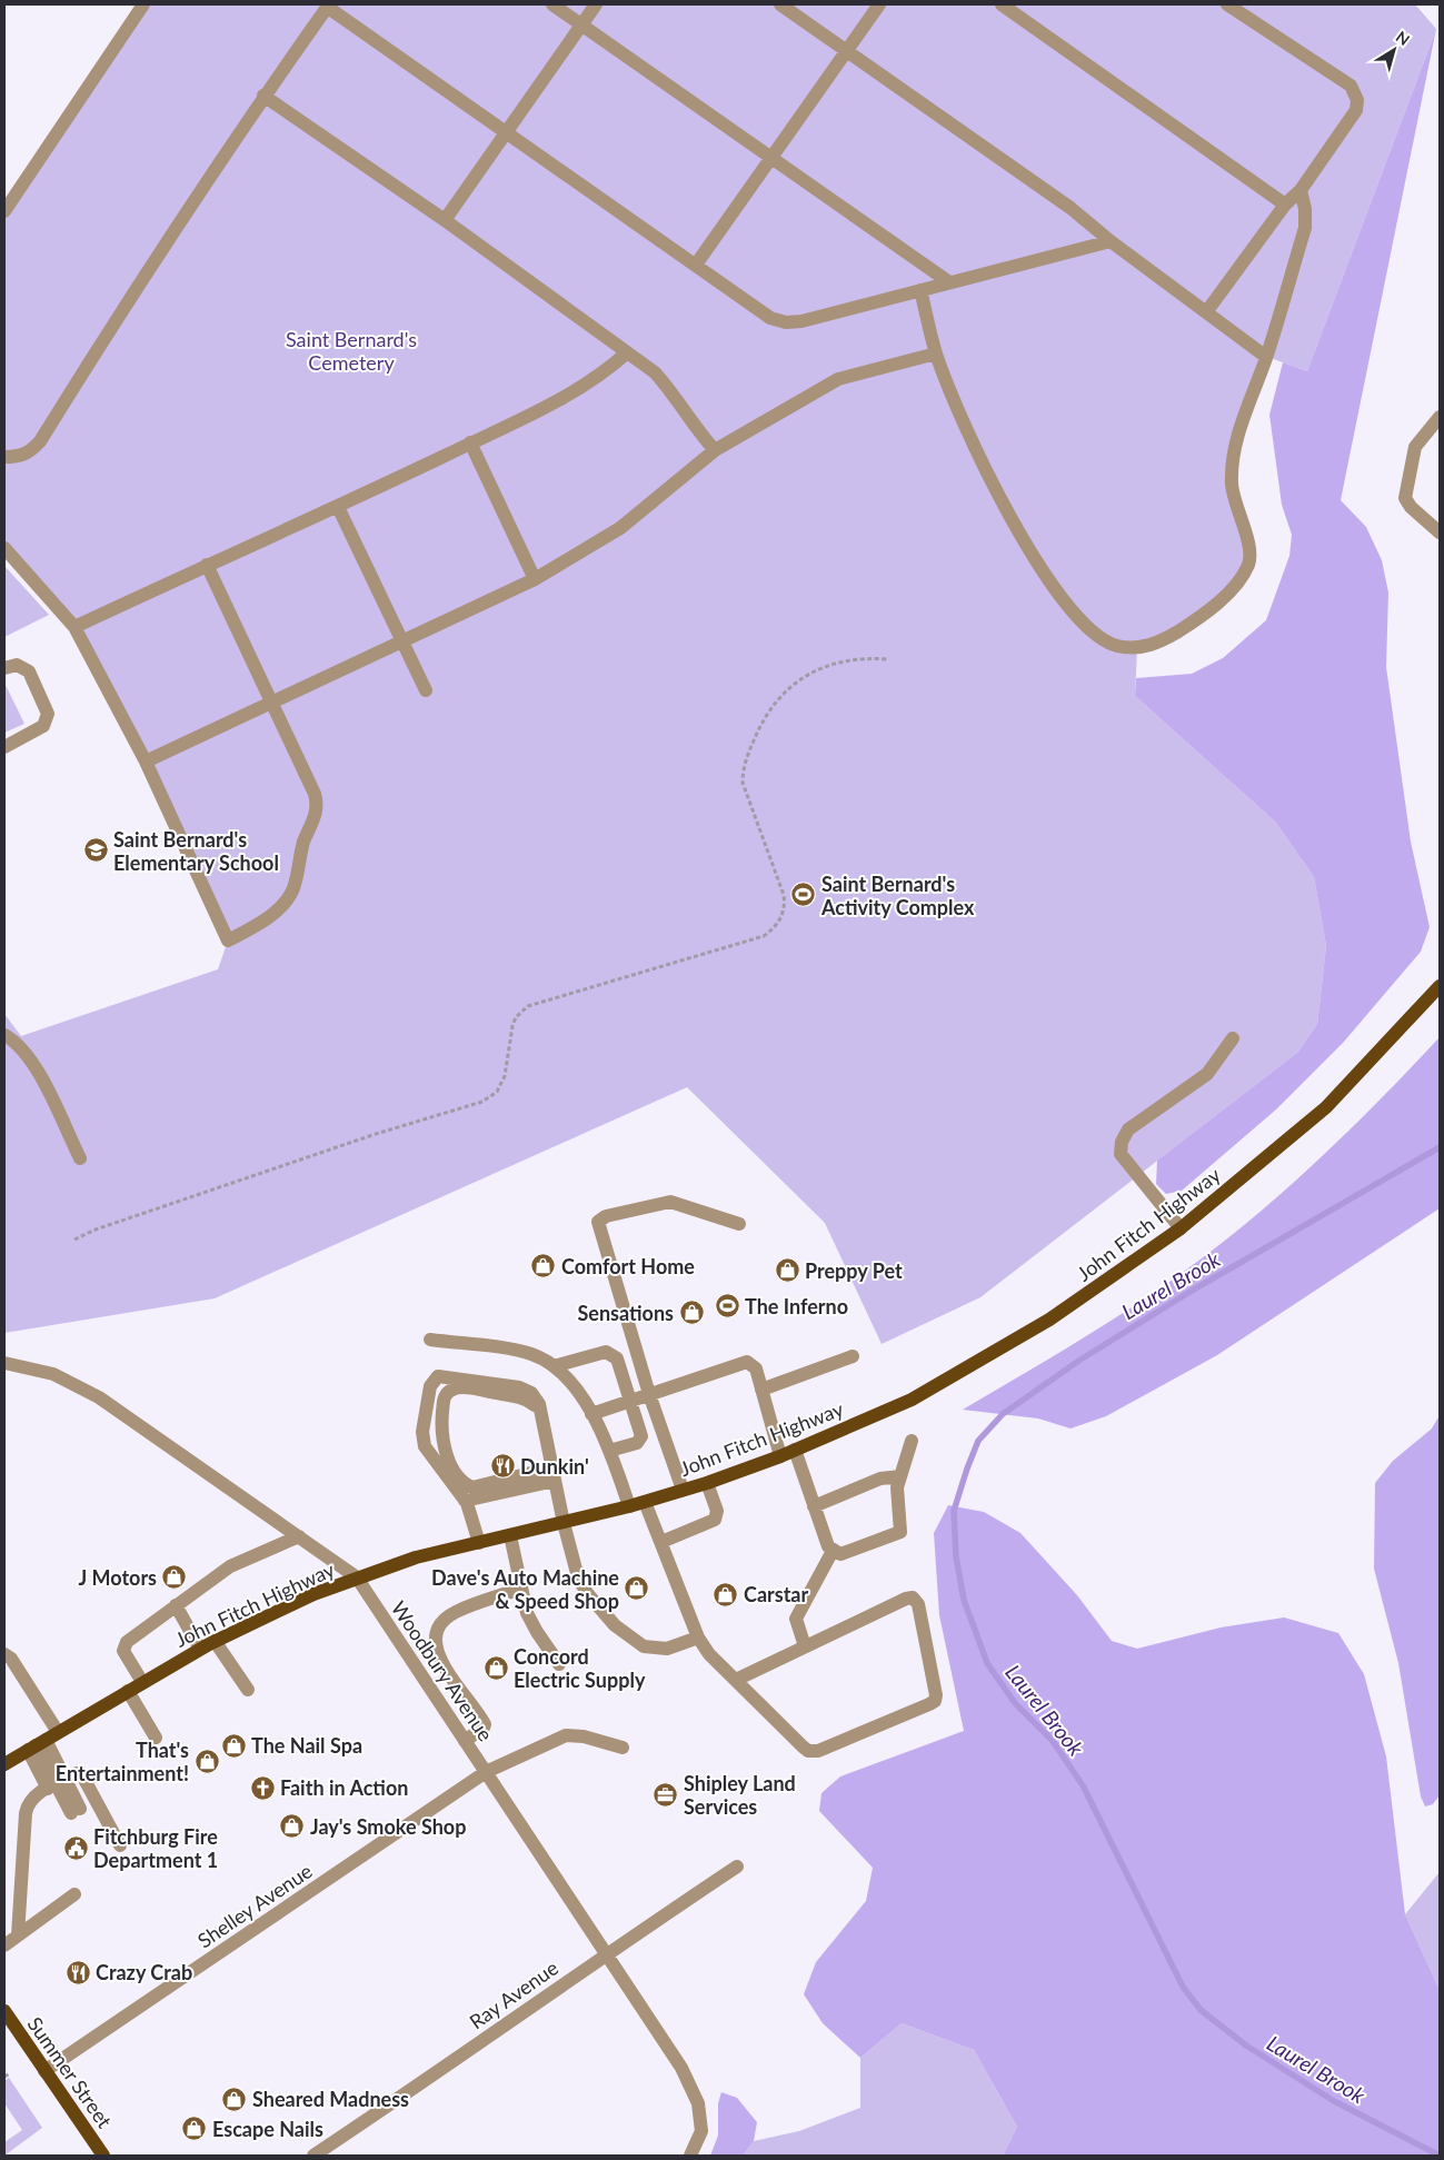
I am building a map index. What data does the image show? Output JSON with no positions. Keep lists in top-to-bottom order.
{
  "streets": {
    "main road": ["John Fitch Highway", "Summer Street"],
    "street": ["Woodbury Avenue", "Shelley Avenue", "Ray Avenue"]
  },
  "crossings": [
    ["John Fitch Highway", "Woodbury Avenue"],
    ["Woodbury Avenue", "Shelley Avenue"],
    ["Woodbury Avenue", "Ray Avenue"],
    ["Shelley Avenue", "Summer Street"]
  ],
  "water": ["Laurel Brook"],
  "parks": ["Saint Bernard's Cemetery"],
  "places": {
    "school or university": ["Saint Bernard's Elementary School"],
    "sports": ["Saint Bernard's Activity Complex", "The Inferno"],
    "shop": [
      "Comfort Home",
      "Preppy Pet",
      "Sensations",
      "J Motors",
      "Dave's Auto Machine & Speed Shop",
      "Carstar",
      "Concord Electric Supply",
      "The Nail Spa",
      "That's Entertainment!",
      "Jay's Smoke Shop",
      "Sheared Madness",
      "Escape Nails"
    ],
    "restaurant": ["Dunkin'", "Crazy Crab"],
    "church": ["Faith in Action"],
    "office": ["Shipley Land Services"],
    "public building": ["Fitchburg Fire Department 1"]
  },
  "north": "top right"
}
